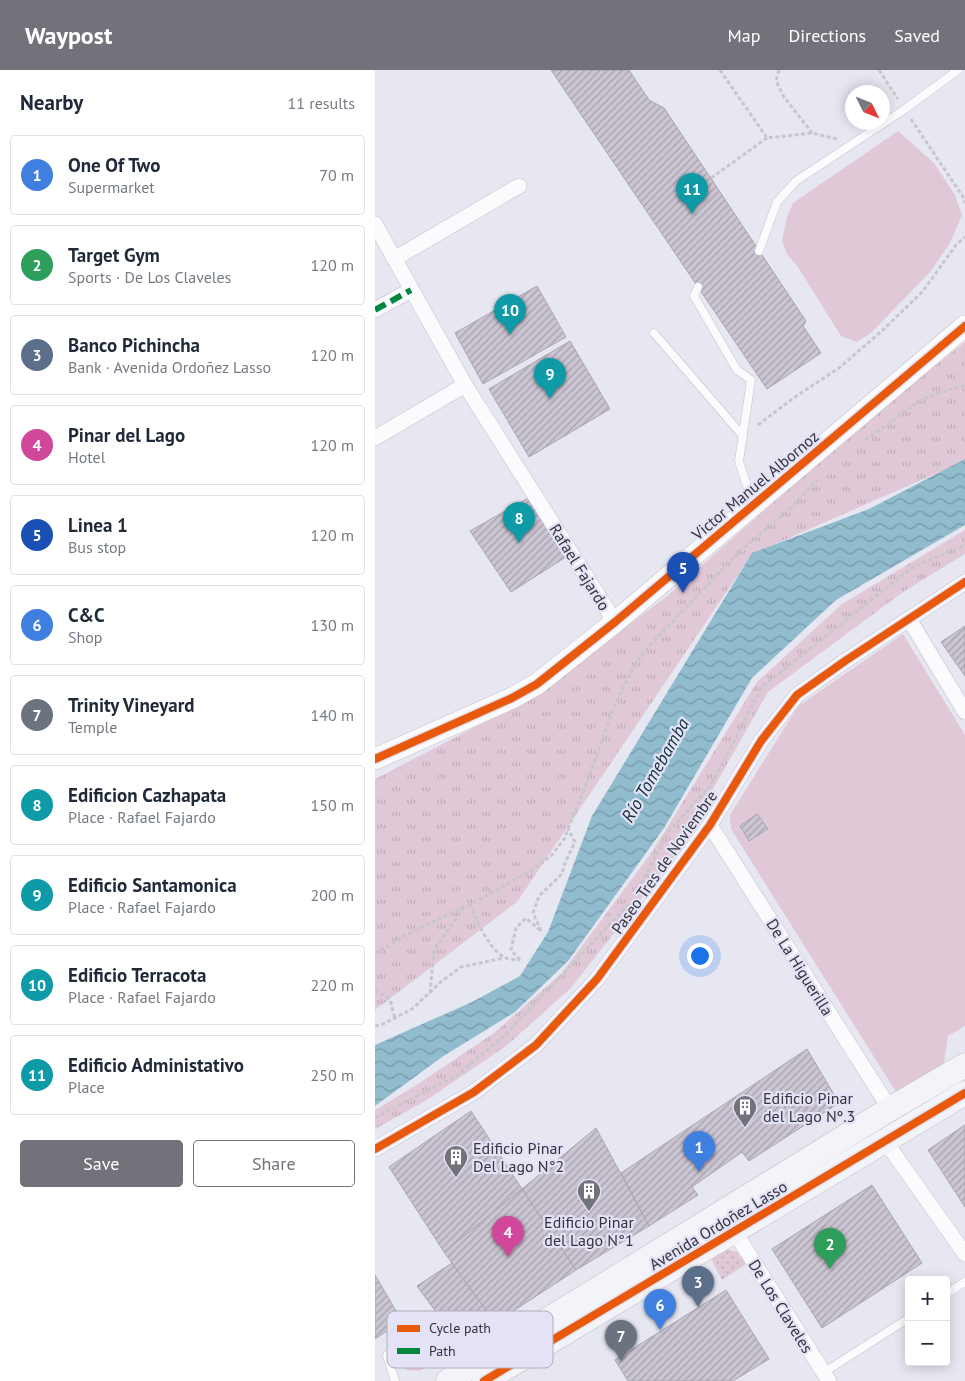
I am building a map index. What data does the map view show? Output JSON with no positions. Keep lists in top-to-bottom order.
{
  "streets": {
    "main road": ["Avenida Ordoñez Lasso"],
    "street": [
      "Victor Manuel Albornoz",
      "Rafael Fajardo",
      "Paseo Tres de Noviembre",
      "De La Higuerilla",
      "De Los Claveles"
    ]
  },
  "crossings": [
    ["Victor Manuel Albornoz", "Rafael Fajardo"],
    ["Paseo Tres de Noviembre", "De La Higuerilla"],
    ["De La Higuerilla", "Avenida Ordoñez Lasso"],
    ["Avenida Ordoñez Lasso", "De Los Claveles"]
  ],
  "water": ["Río Tomebamba"],
  "places": {
    "building": ["Edificio Pinar del Lago Nº.3", "Edificio Pinar Del Lago N°2", "Edificio Pinar del Lago N°1"]
  },
  "legend": ["Cycle path", "Path"],
  "north": "bottom right",
  "page": {
    "header": "Waypost",
    "nav": ["Map", "Directions", "Saved"],
    "heading": ["Nearby", "11 results"],
    "list": [
      {
        "mark": "1",
        "name": "One Of Two",
        "note": "Supermarket",
        "value": "70 m"
      },
      {
        "mark": "2",
        "name": "Target Gym",
        "note": "Sports · De Los Claveles",
        "value": "120 m"
      },
      {
        "mark": "3",
        "name": "Banco Pichincha",
        "note": "Bank · Avenida Ordoñez Lasso",
        "value": "120 m"
      },
      {
        "mark": "4",
        "name": "Pinar del Lago",
        "note": "Hotel",
        "value": "120 m"
      },
      {
        "mark": "5",
        "name": "Linea 1",
        "note": "Bus stop",
        "value": "120 m"
      },
      {
        "mark": "6",
        "name": "C&C",
        "note": "Shop",
        "value": "130 m"
      },
      {
        "mark": "7",
        "name": "Trinity Vineyard",
        "note": "Temple",
        "value": "140 m"
      },
      {
        "mark": "8",
        "name": "Edificion Cazhapata",
        "note": "Place · Rafael Fajardo",
        "value": "150 m"
      },
      {
        "mark": "9",
        "name": "Edificio Santamonica",
        "note": "Place · Rafael Fajardo",
        "value": "200 m"
      },
      {
        "mark": "10",
        "name": "Edificio Terracota",
        "note": "Place · Rafael Fajardo",
        "value": "220 m"
      },
      {
        "mark": "11",
        "name": "Edificio Administativo",
        "note": "Place",
        "value": "250 m"
      }
    ],
    "pins": [
      "11",
      "10",
      "9",
      "8",
      "5",
      "1",
      "4",
      "2",
      "3",
      "6",
      "7"
    ],
    "buttons": ["Save", "Share"],
    "map_buttons": ["+", "−"]
  }
}
